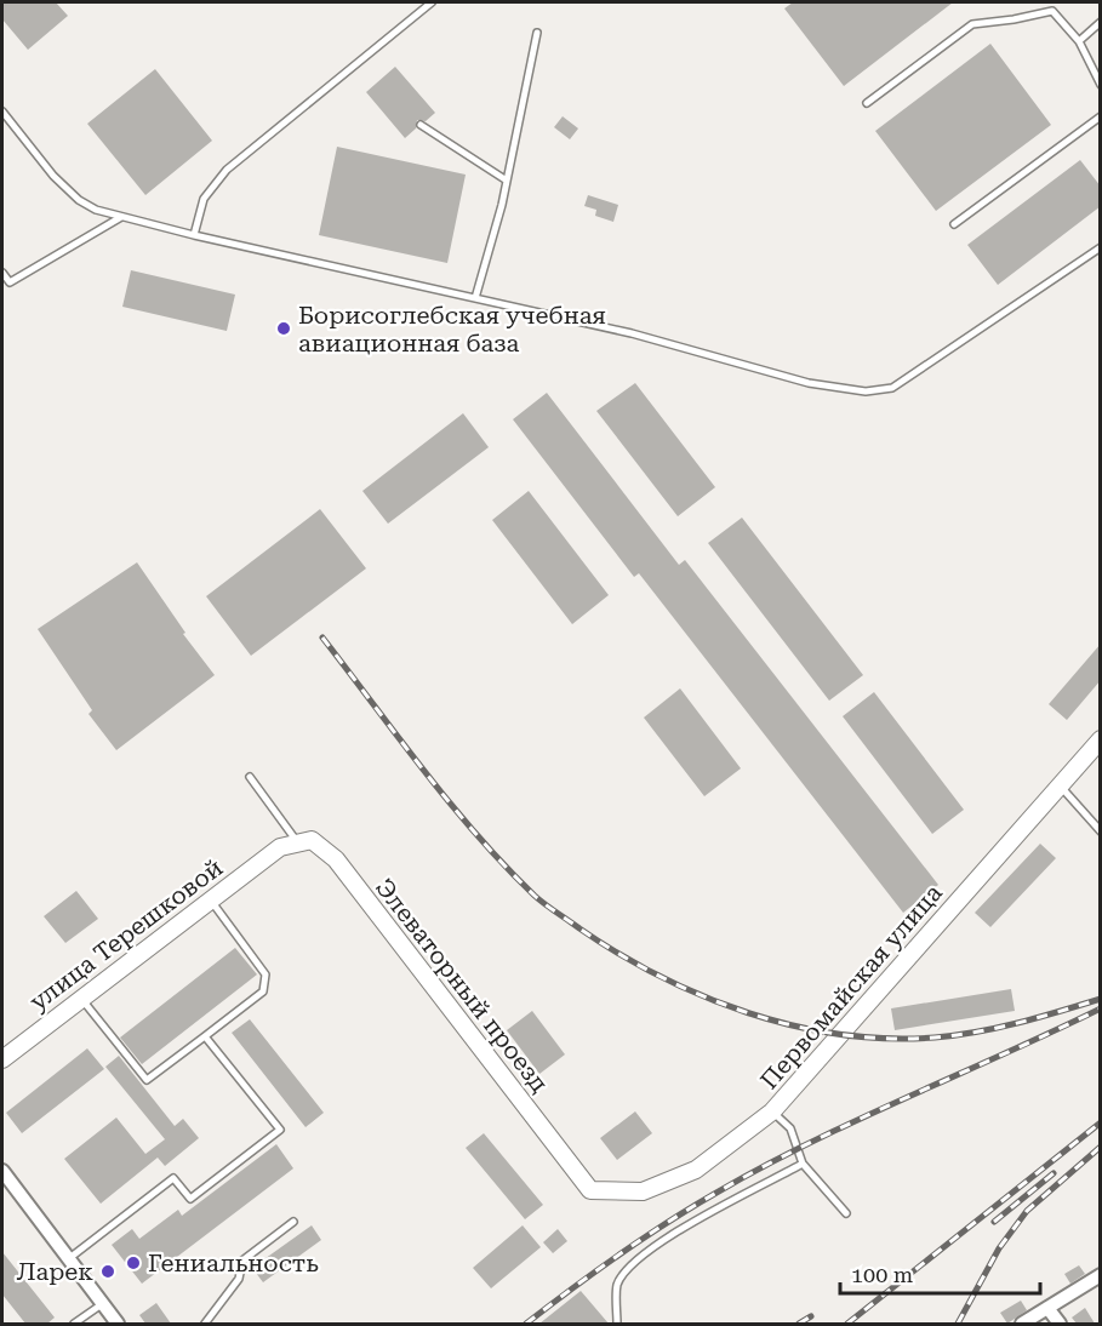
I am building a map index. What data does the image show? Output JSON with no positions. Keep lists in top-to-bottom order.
{
  "streets": {
    "street": ["улица Терешковой", "Элеваторный проезд", "Первомайская улица"]
  },
  "crossings": [
    ["улица Терешковой", "Элеваторный проезд"],
    ["Элеваторный проезд", "Первомайская улица"]
  ],
  "places": ["Борисоглебская учебная авиационная база", "Гениальность", "Ларек"],
  "scale_bar": "100 m"
}
